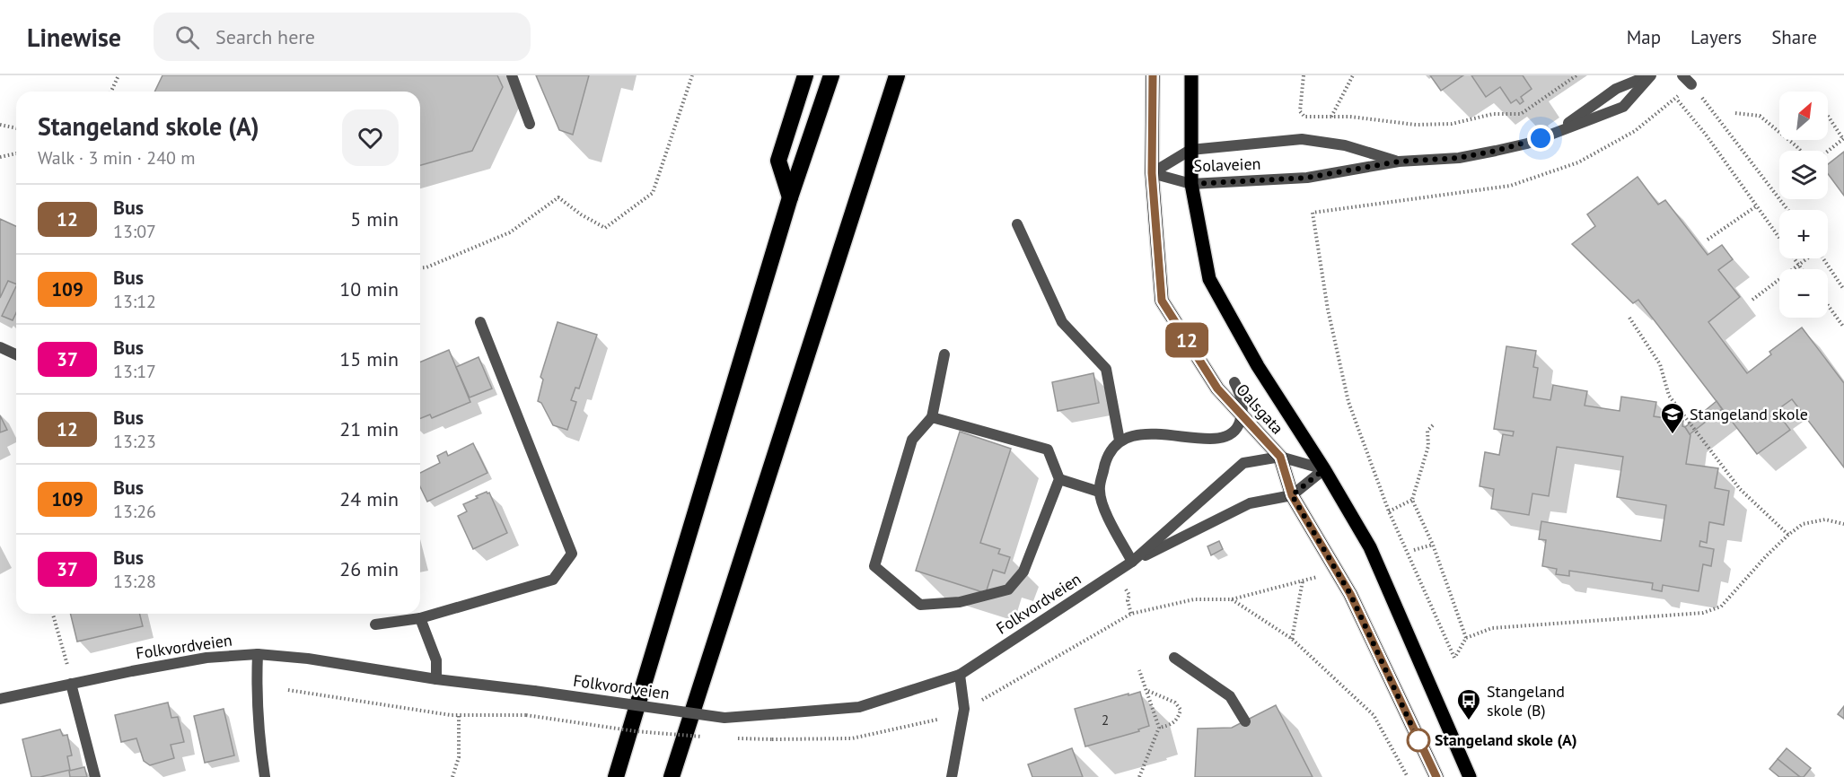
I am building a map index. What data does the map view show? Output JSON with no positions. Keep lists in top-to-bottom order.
{
  "streets": {
    "main road": ["Oalsgata"],
    "street": ["Solaveien", "Folkvordveien"]
  },
  "crossings": [
    ["Solaveien", "Oalsgata"],
    ["Oalsgata", "Folkvordveien"]
  ],
  "places": {
    "school or university": ["Stangeland skole"],
    "bus stop": ["Stangeland skole (B)"],
    "other": ["Stangeland skole (A)"]
  },
  "lines": ["bus line 12"],
  "house_numbers": ["2"],
  "north": "top right",
  "page": {
    "header": "Linewise",
    "search": "Search here",
    "nav": ["Map", "Layers", "Share"],
    "on_map": "12",
    "map_buttons": ["+", "−"],
    "heading": ["Stangeland skole (A)", "Walk · 3 min · 240 m"],
    "list": [
      {
        "mark": "12",
        "name": "Bus",
        "note": "13:07",
        "value": "5 min"
      },
      {
        "mark": "109",
        "name": "Bus",
        "note": "13:12",
        "value": "10 min"
      },
      {
        "mark": "37",
        "name": "Bus",
        "note": "13:17",
        "value": "15 min"
      },
      {
        "mark": "12",
        "name": "Bus",
        "note": "13:23",
        "value": "21 min"
      },
      {
        "mark": "109",
        "name": "Bus",
        "note": "13:26",
        "value": "24 min"
      },
      {
        "mark": "37",
        "name": "Bus",
        "note": "13:28",
        "value": "26 min"
      }
    ]
  }
}
